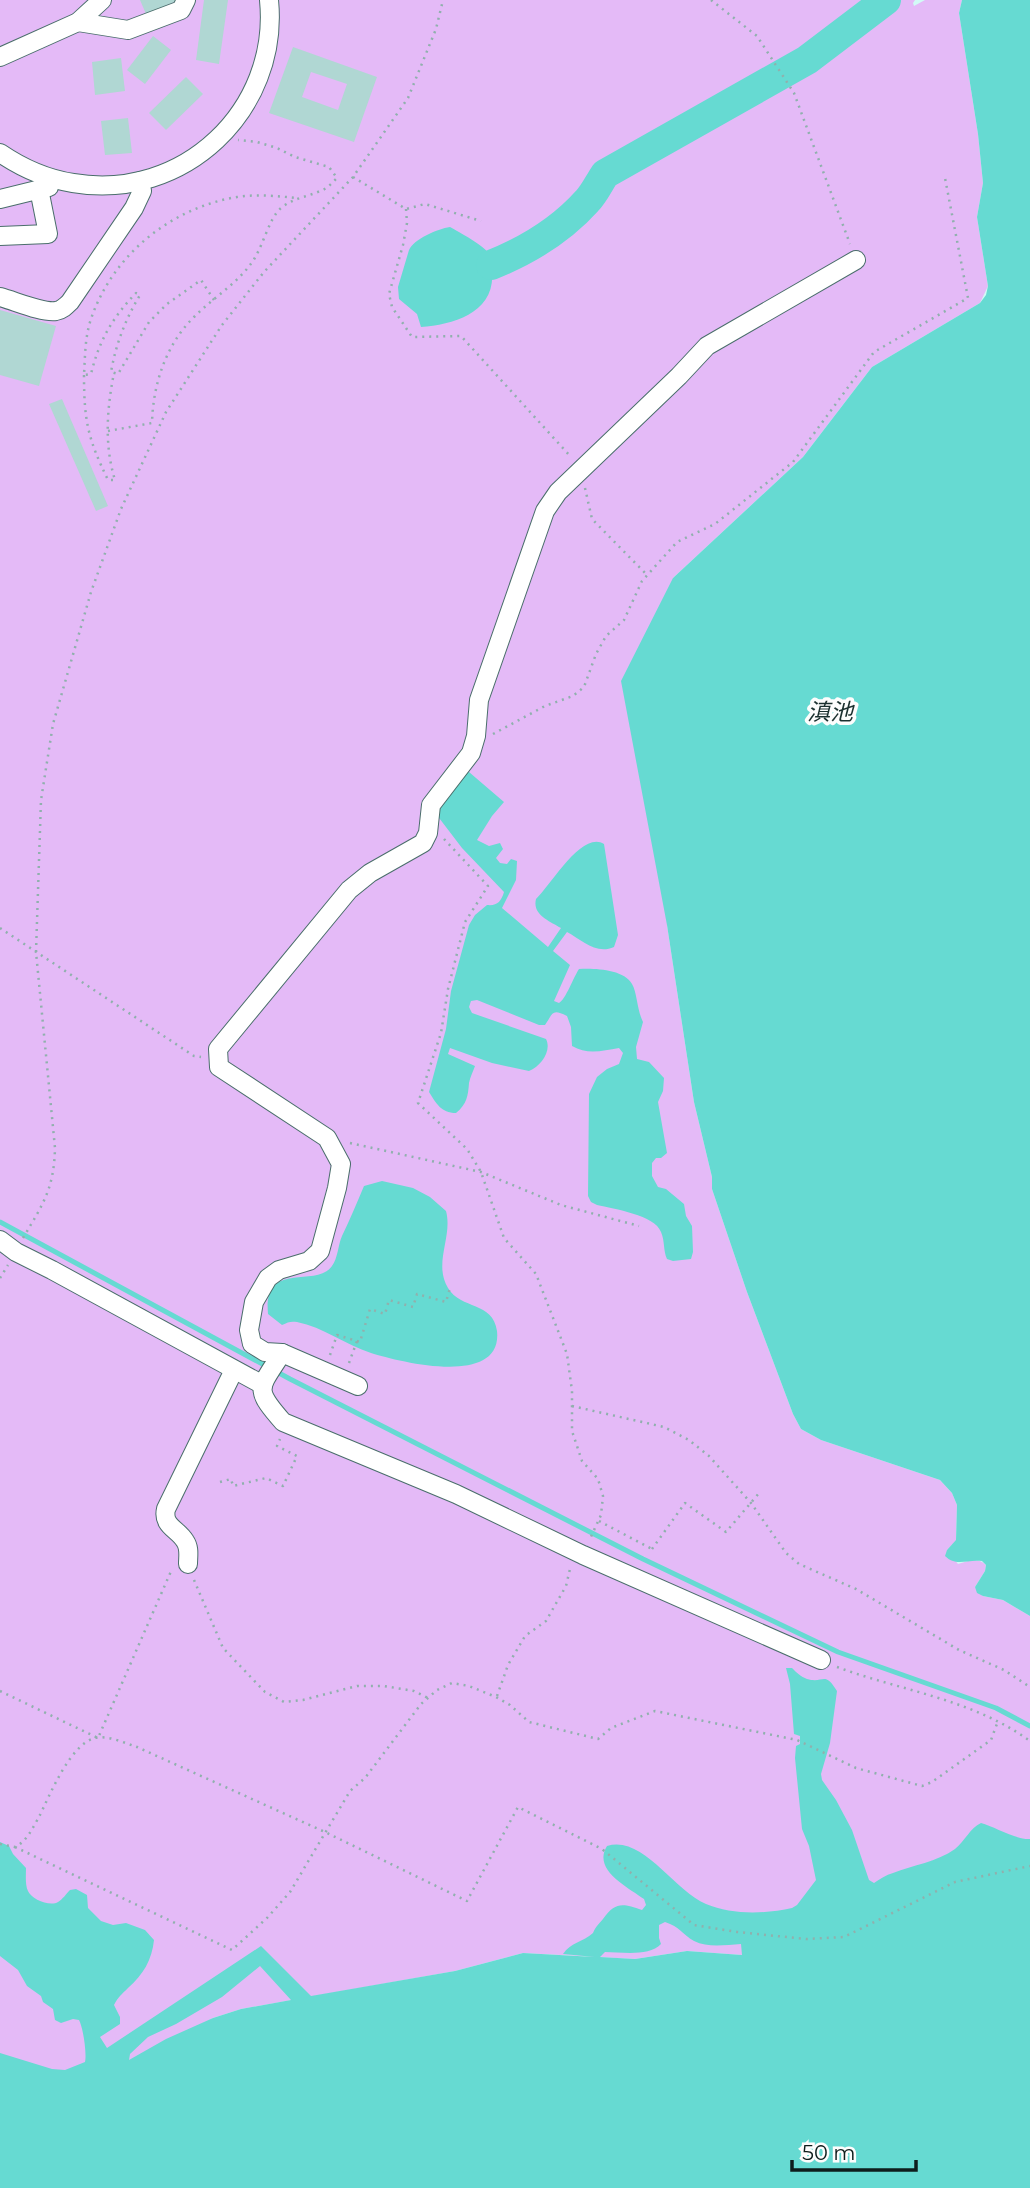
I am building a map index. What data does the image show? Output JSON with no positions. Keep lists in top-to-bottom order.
{
  "water": ["滇池"],
  "scale_bar": "50 m"
}
